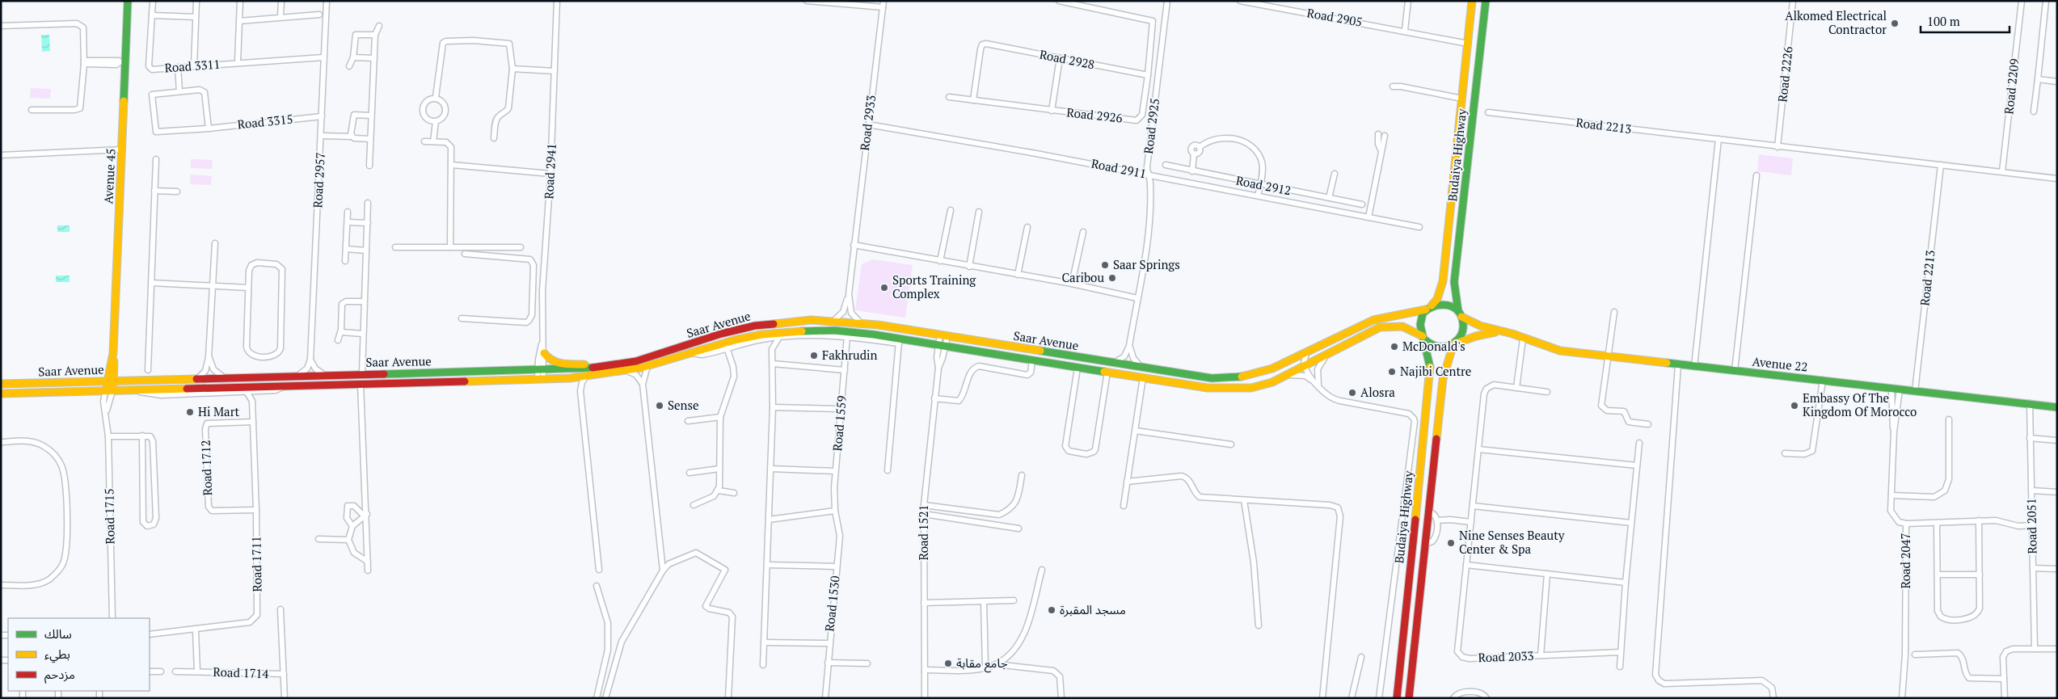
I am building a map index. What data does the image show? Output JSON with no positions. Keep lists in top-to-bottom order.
{
  "streets": {
    "street": [
      "Road 2905",
      "Road 2928",
      "Road 3311",
      "Road 2226",
      "Road 2209",
      "Road 2926",
      "Road 3315",
      "Road 2933",
      "Road 2925",
      "Road 2213",
      "Budaiya Highway",
      "Road 2911",
      "Road 2941",
      "Avenue 45",
      "Road 2957",
      "Road 2912",
      "Saar Avenue",
      "Avenue 22",
      "Road 1559",
      "Road 1712",
      "Road 1715",
      "Road 2051",
      "Road 1521",
      "Road 2047",
      "Road 1711",
      "Road 1530",
      "Road 2033",
      "Road 1714"
    ]
  },
  "crossings": [
    ["Road 2905", "Budaiya Highway"],
    ["Road 2928", "Road 2926"],
    ["Road 3311", "Road 2957"],
    ["Road 2226", "Road 2213"],
    ["Road 2209", "Road 2213"],
    ["Road 3315", "Road 2957"],
    ["Road 2933", "Road 2911"],
    ["Road 2933", "Saar Avenue"],
    ["Road 2925", "Road 2911"],
    ["Road 2925", "Saar Avenue"],
    ["Road 2213", "Avenue 22"],
    ["Budaiya Highway", "Saar Avenue"],
    ["Budaiya Highway", "Avenue 22"],
    ["Road 2941", "Saar Avenue"],
    ["Avenue 45", "Saar Avenue"],
    ["Avenue 45", "Road 1715"],
    ["Saar Avenue", "Avenue 22"],
    ["Saar Avenue", "Road 1715"],
    ["Saar Avenue", "Road 1521"],
    ["Avenue 22", "Road 2051"],
    ["Avenue 22", "Road 2047"],
    ["Road 1559", "Road 1530"],
    ["Road 1712", "Road 1711"],
    ["Road 1711", "Road 1714"]
  ],
  "places": [
    "Alkomed Electrical Contractor",
    "Saar Springs",
    "Caribou",
    "Sports Training Complex",
    "McDonald's",
    "Fakhrudin",
    "Najibi Centre",
    "Alosra",
    "Sense",
    "Embassy Of The Kingdom Of Morocco",
    "Hi Mart",
    "Nine Senses Beauty Center & Spa",
    "مسجد المقبرة",
    "جامع مقابة"
  ],
  "legend": ["سالك", "بطيء", "مزدحم"],
  "scale_bar": "100 m"
}
